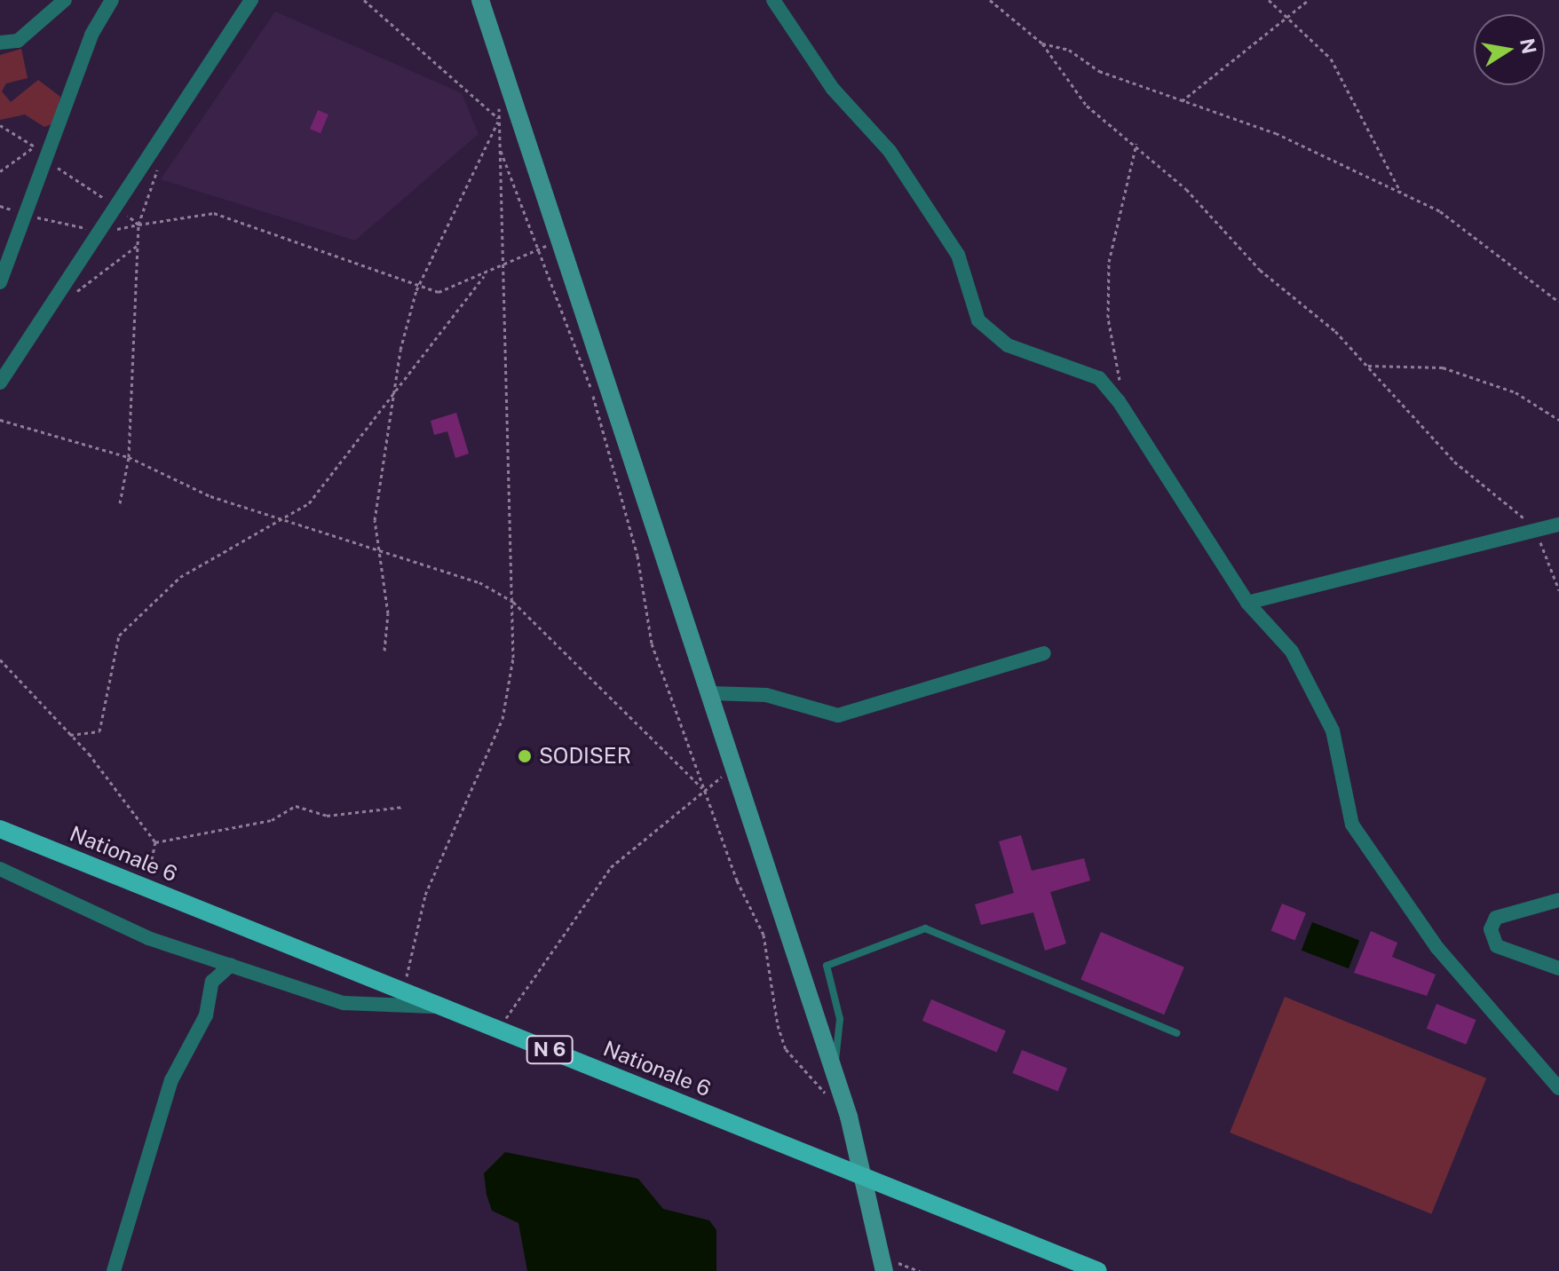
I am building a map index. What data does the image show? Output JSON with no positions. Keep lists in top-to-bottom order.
{
  "streets": {
    "main road": ["Nationale 6", "N 6"]
  },
  "places": ["SODISER"],
  "north": "right"
}
